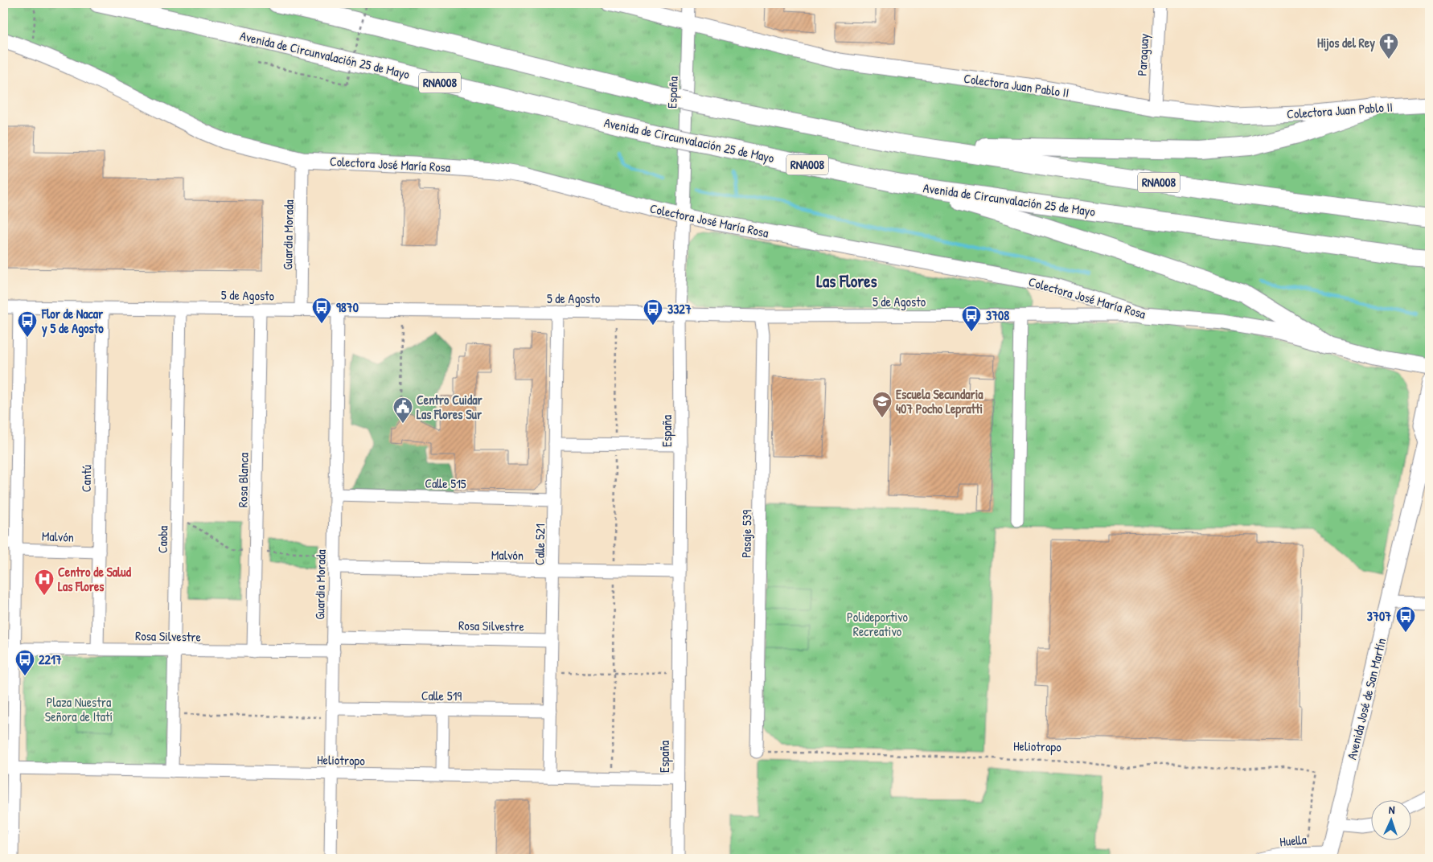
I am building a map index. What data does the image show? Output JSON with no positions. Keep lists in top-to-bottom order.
{
  "streets": {
    "highway": ["Avenida de Circunvalación 25 de Mayo", "RNA008"],
    "main road": ["Colectora Juan Pablo II", "Colectora José María Rosa", "Avenida José de San Martín"],
    "street": [
      "Paraguay",
      "España",
      "Guardia Morada",
      "5 de Agosto",
      "Cantú",
      "Rosa Blanca",
      "Calle 515",
      "Pasaje 539",
      "Malvón",
      "Caoba",
      "Calle 521",
      "Rosa Silvestre",
      "Calle 519",
      "Heliotropo",
      "Huella"
    ]
  },
  "crossings": [
    ["Paraguay", "Colectora Juan Pablo II"],
    ["Colectora Juan Pablo II", "España"],
    ["España", "Colectora José María Rosa"],
    ["España", "5 de Agosto"],
    ["España", "Malvón"],
    ["España", "Heliotropo"],
    ["Colectora José María Rosa", "Guardia Morada"],
    ["Colectora José María Rosa", "5 de Agosto"],
    ["Guardia Morada", "5 de Agosto"],
    ["Guardia Morada", "Calle 515"],
    ["Guardia Morada", "Malvón"],
    ["Guardia Morada", "Rosa Silvestre"],
    ["Guardia Morada", "Calle 519"],
    ["Guardia Morada", "Heliotropo"],
    ["5 de Agosto", "Cantú"],
    ["5 de Agosto", "Rosa Blanca"],
    ["5 de Agosto", "Pasaje 539"],
    ["5 de Agosto", "Caoba"],
    ["5 de Agosto", "Calle 521"],
    ["Cantú", "Malvón"],
    ["Cantú", "Rosa Silvestre"],
    ["Rosa Blanca", "Rosa Silvestre"],
    ["Calle 515", "Calle 521"],
    ["Pasaje 539", "Heliotropo"],
    ["Malvón", "Calle 521"],
    ["Caoba", "Rosa Silvestre"],
    ["Caoba", "Heliotropo"],
    ["Calle 521", "Rosa Silvestre"],
    ["Calle 521", "Calle 519"],
    ["Calle 521", "Heliotropo"],
    ["Avenida José de San Martín", "Huella"],
    ["Heliotropo", "Huella"]
  ],
  "districts": ["Las Flores"],
  "parks": ["Polideportivo Recreativo", "Plaza Nuestra Señora de Itatí"],
  "places": {
    "church": ["Hijos del Rey"],
    "bus stop": [
      "9870",
      "3327",
      "3708",
      "Flor de Nacar y 5 de Agosto",
      "3707",
      "2217"
    ],
    "school or university": ["Escuela Secundaria 407 Pocho Lepratti"],
    "public building": ["Centro Cuidar Las Flores Sur"],
    "hospital": ["Centro de Salud Las Flores"]
  },
  "north": "top"
}
